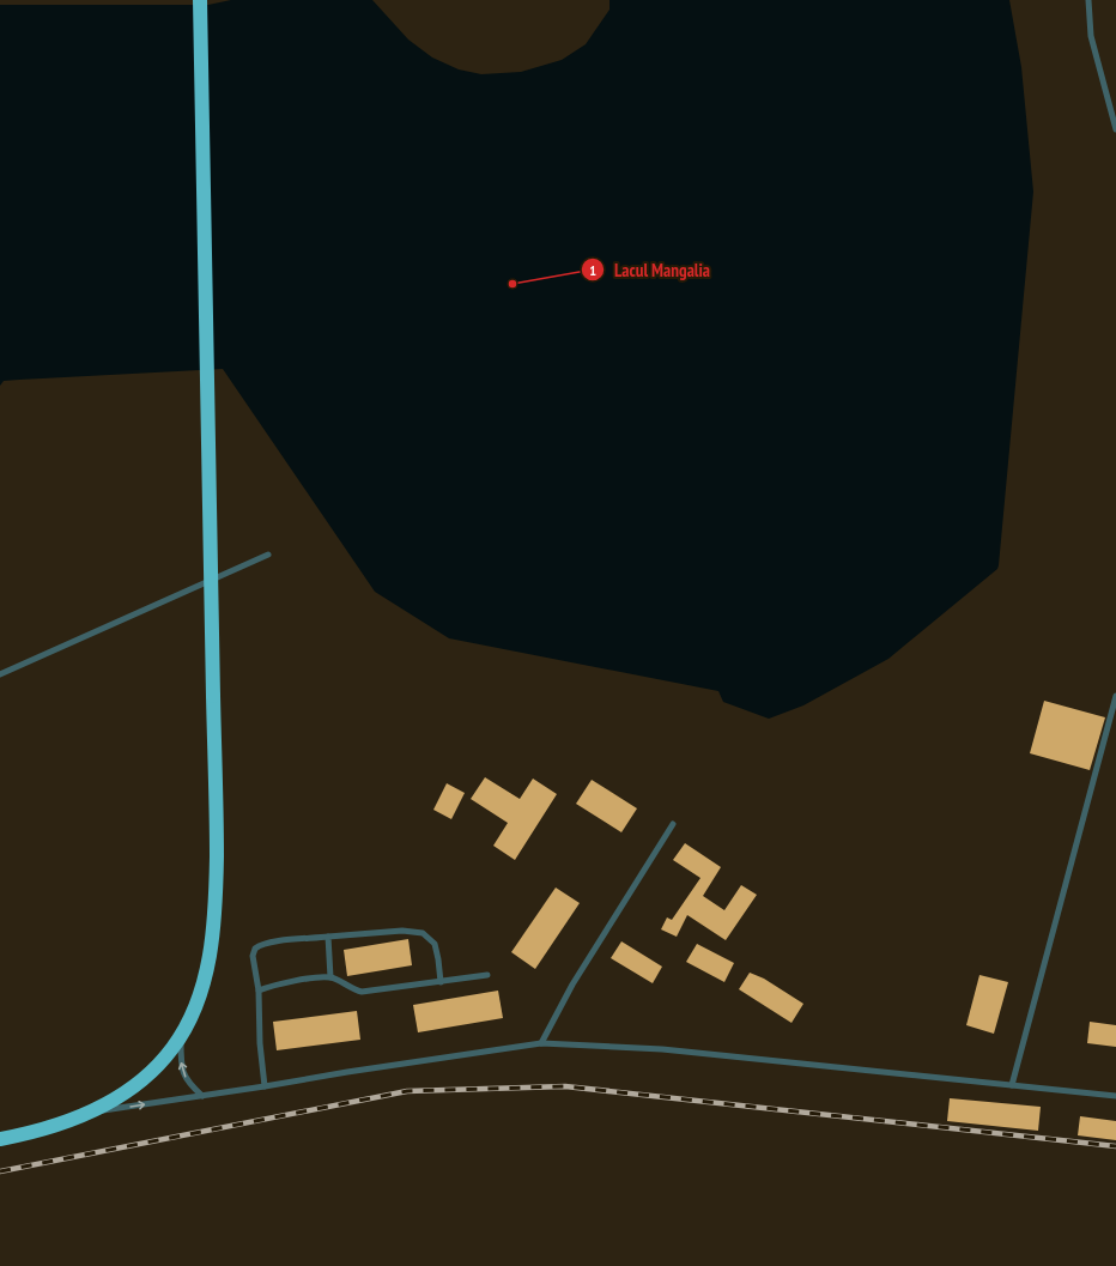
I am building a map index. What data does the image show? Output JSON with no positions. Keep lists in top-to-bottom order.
{
  "places": ["Lacul Mangalia"]
}
